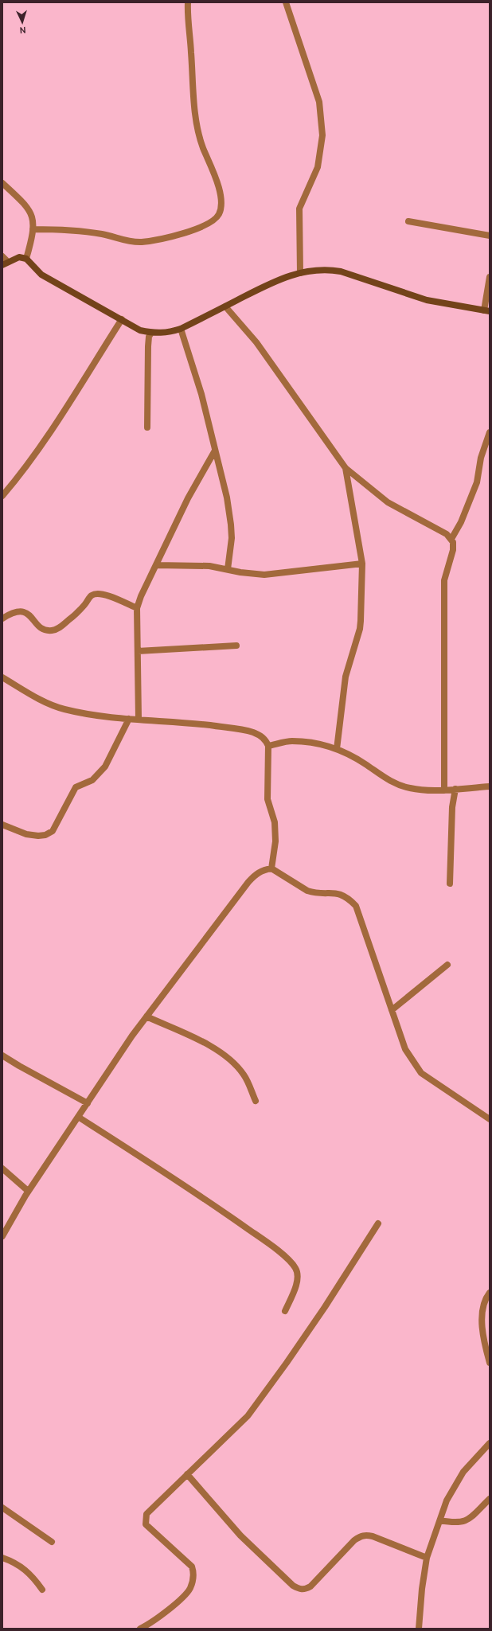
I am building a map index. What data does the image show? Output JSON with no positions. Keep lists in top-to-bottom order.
{
  "north": "bottom"
}
